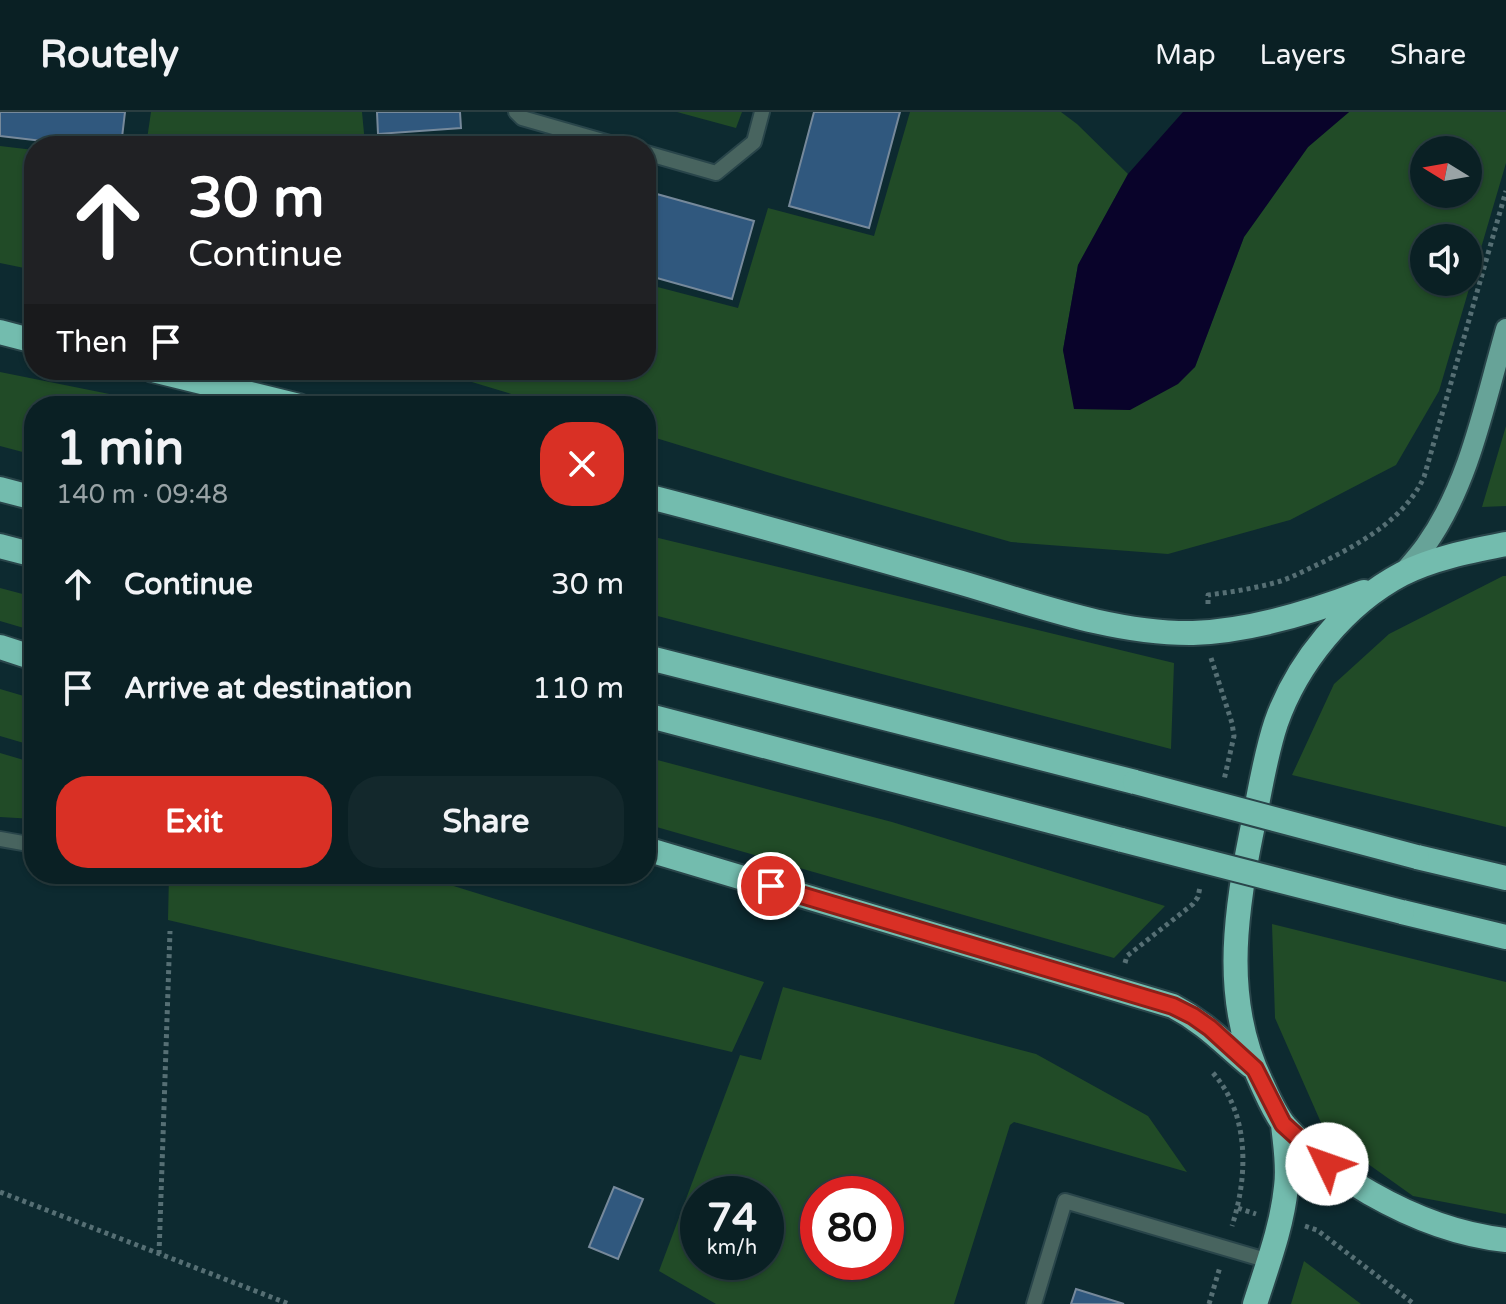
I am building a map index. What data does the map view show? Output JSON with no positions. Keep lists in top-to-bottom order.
{
  "north": "left",
  "page": {
    "header": "Routely",
    "nav": ["Map", "Layers", "Share"],
    "turn": ["30 m", "Continue"],
    "then": "Then",
    "heading": ["1 min", "140 m · 09:48"],
    "list": [
      {
        "name": "Continue",
        "value": "30 m"
      },
      {
        "name": "Arrive at destination",
        "value": "110 m"
      }
    ],
    "buttons": ["Exit", "Share"],
    "speed": "74 km/h",
    "limit": "80"
  }
}
